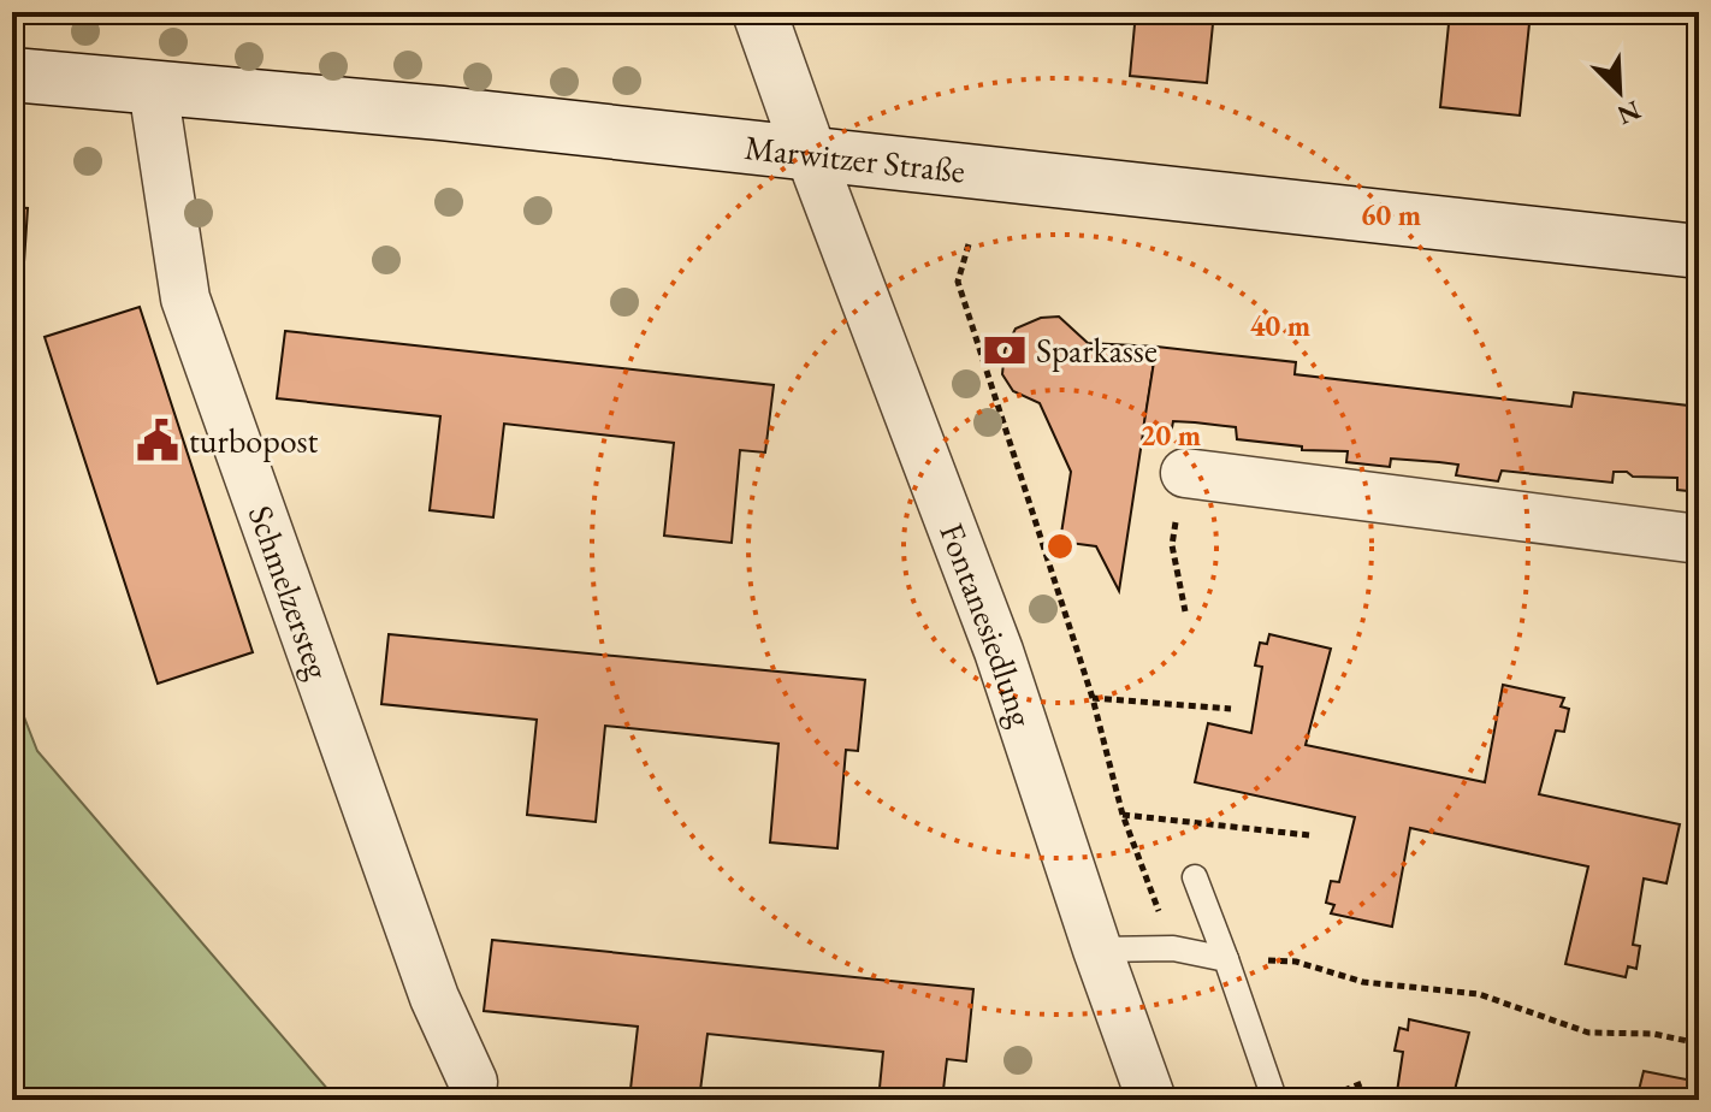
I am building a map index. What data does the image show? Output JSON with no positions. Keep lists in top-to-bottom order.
{
  "streets": {
    "main road": ["Marwitzer Straße"],
    "street": ["Schmelzersteg", "Fontanesiedlung"]
  },
  "crossings": [
    ["Marwitzer Straße", "Schmelzersteg"],
    ["Marwitzer Straße", "Fontanesiedlung"]
  ],
  "places": {
    "bank": ["Sparkasse"],
    "public building": ["turbopost"]
  },
  "north": "bottom right",
  "rings": ["60 m", "40 m", "20 m"]
}
